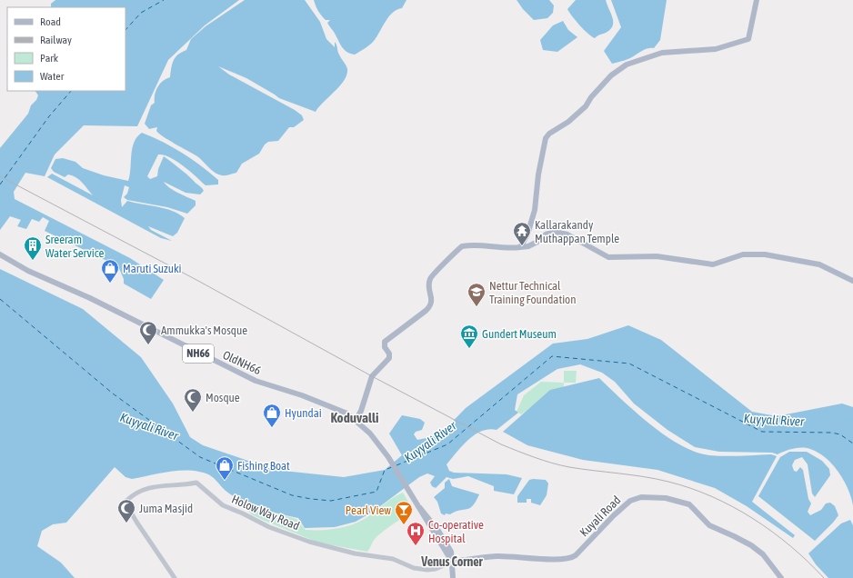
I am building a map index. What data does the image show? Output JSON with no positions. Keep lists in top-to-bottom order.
{
  "streets": {
    "main road": ["NH66", "OldNH66", "Kuyali Road"],
    "street": ["Holow Way Road"]
  },
  "crossings": [
    ["NH66", "OldNH66"],
    ["NH66", "Holow Way Road"],
    ["NH66", "Kuyali Road"],
    ["OldNH66", "Holow Way Road"],
    ["OldNH66", "Kuyali Road"],
    ["Holow Way Road", "Kuyali Road"]
  ],
  "districts": ["Koduvalli", "Venus Corner"],
  "water": ["Kuyyali River"],
  "places": {
    "temple": ["Kallarakandy Muthappan Temple"],
    "building": ["Sreeram Water Service"],
    "shop": ["Maruti Suzuki", "Hyundai", "Fishing Boat"],
    "school or university": ["Nettur Technical Training Foundation"],
    "mosque": ["Ammukka's Mosque", "Mosque", "Juma Masjid"],
    "museum": ["Gundert Museum"],
    "bar": ["Pearl View"],
    "hospital": ["Co-operative Hospital"]
  },
  "legend": [
    "Road",
    "Railway",
    "Park",
    "Water"
  ]
}
